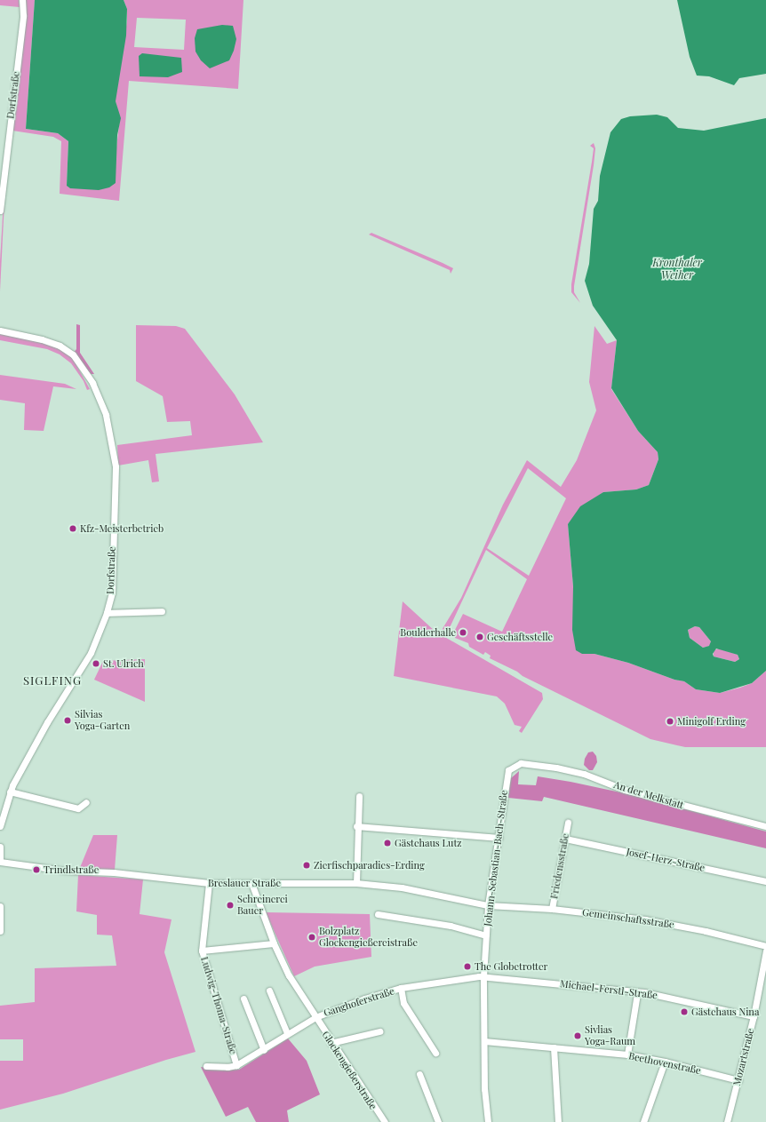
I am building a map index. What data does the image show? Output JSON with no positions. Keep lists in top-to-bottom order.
{
  "streets": {
    "street": [
      "Dorfstraße",
      "An der Melkstatt",
      "Johann-Sebastian-Bach-Straße",
      "Josef-Herz-Straße",
      "Friedensstraße",
      "Breslauer Straße",
      "Gemeinschaftsstraße",
      "Michael-Ferstl-Straße",
      "Ganghoferstraße",
      "Ludwig-Thoma-Straße",
      "Mozartstraße",
      "Beethovenstraße",
      "Glockengießerstraße"
    ]
  },
  "crossings": [
    ["An der Melkstatt", "Johann-Sebastian-Bach-Straße"],
    ["Johann-Sebastian-Bach-Straße", "Breslauer Straße"],
    ["Johann-Sebastian-Bach-Straße", "Gemeinschaftsstraße"],
    ["Johann-Sebastian-Bach-Straße", "Michael-Ferstl-Straße"],
    ["Johann-Sebastian-Bach-Straße", "Ganghoferstraße"],
    ["Johann-Sebastian-Bach-Straße", "Beethovenstraße"],
    ["Josef-Herz-Straße", "Friedensstraße"],
    ["Friedensstraße", "Gemeinschaftsstraße"],
    ["Breslauer Straße", "Gemeinschaftsstraße"],
    ["Breslauer Straße", "Ludwig-Thoma-Straße"],
    ["Breslauer Straße", "Glockengießerstraße"],
    ["Michael-Ferstl-Straße", "Ganghoferstraße"],
    ["Michael-Ferstl-Straße", "Mozartstraße"],
    ["Ganghoferstraße", "Ludwig-Thoma-Straße"],
    ["Ganghoferstraße", "Glockengießerstraße"],
    ["Mozartstraße", "Beethovenstraße"]
  ],
  "districts": ["SIGLFING"],
  "water": ["Kronthaler Weiher"],
  "places": [
    "Kfz-Meisterbetrieb",
    "Boulderhalle",
    "Geschäftsstelle",
    "St. Ulrich",
    "Silvias Yoga-Garten",
    "Minigolf Erding",
    "Gästehaus Lutz",
    "Zierfischparadies-Erding",
    "Trindlstraße",
    "Schreinerei Bauer",
    "Bolzplatz Glockengießereistraße",
    "The Globetrotter",
    "Gästehaus Nina",
    "Sivlias Yoga-Raum"
  ]
}
